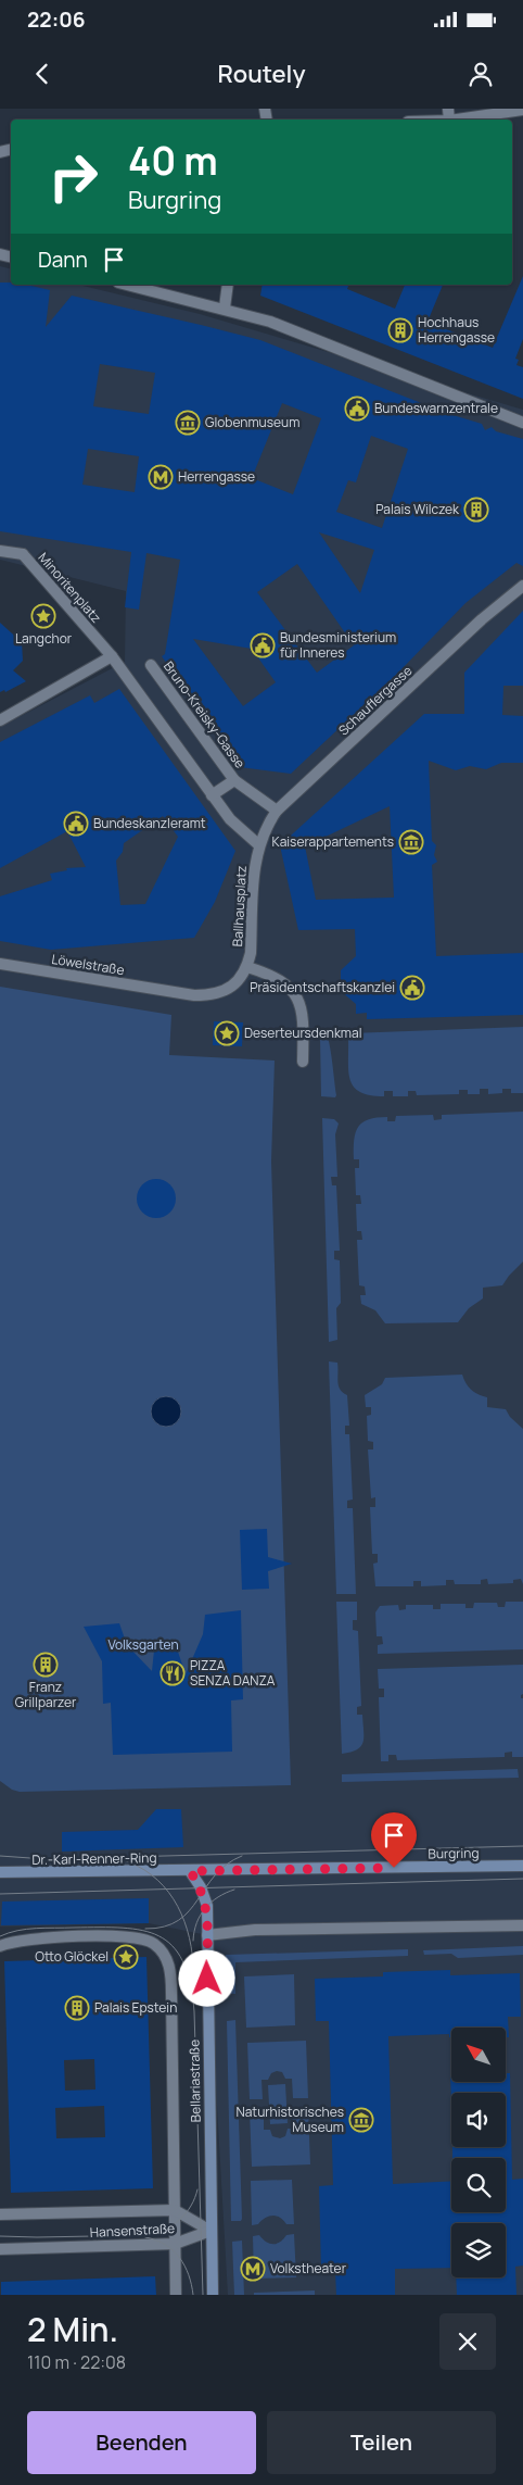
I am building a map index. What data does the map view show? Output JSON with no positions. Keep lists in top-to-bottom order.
{
  "streets": {
    "main road": ["Burgring", "Dr.-Karl-Renner-Ring", "Bellariastraße"],
    "street": [
      "Minoritenplatz",
      "Schauflergasse",
      "Bruno-Kreisky-Gasse",
      "Ballhausplatz",
      "Löwelstraße",
      "Hansenstraße"
    ]
  },
  "crossings": [
    ["Minoritenplatz", "Bruno-Kreisky-Gasse"],
    ["Schauflergasse", "Bruno-Kreisky-Gasse"],
    ["Schauflergasse", "Ballhausplatz"],
    ["Ballhausplatz", "Löwelstraße"],
    ["Burgring", "Dr.-Karl-Renner-Ring"],
    ["Burgring", "Bellariastraße"],
    ["Dr.-Karl-Renner-Ring", "Bellariastraße"],
    ["Bellariastraße", "Hansenstraße"]
  ],
  "parks": ["Volksgarten"],
  "places": {
    "building": [
      "Hochhaus Herrengasse",
      "Palais Wilczek",
      "Franz Grillparzer",
      "Palais Epstein"
    ],
    "public building": [
      "Bundeswarnzentrale",
      "Bundesministerium für Inneres",
      "Bundeskanzleramt",
      "Präsidentschaftskanzlei"
    ],
    "museum": ["Globenmuseum", "Kaiserappartements", "Naturhistorisches Museum"],
    "metro station": ["Herrengasse", "Volkstheater"],
    "place": ["Langchor", "Deserteursdenkmal", "Otto Glöckel"],
    "restaurant": ["PIZZA SENZA DANZA"]
  },
  "north": "top left",
  "page": {
    "status": "22:06",
    "header": "Routely",
    "turn": ["40 m", "Burgring"],
    "then": "Dann",
    "heading": ["2 Min.", "110 m · 22:08"],
    "buttons": ["Beenden", "Teilen"]
  }
}
